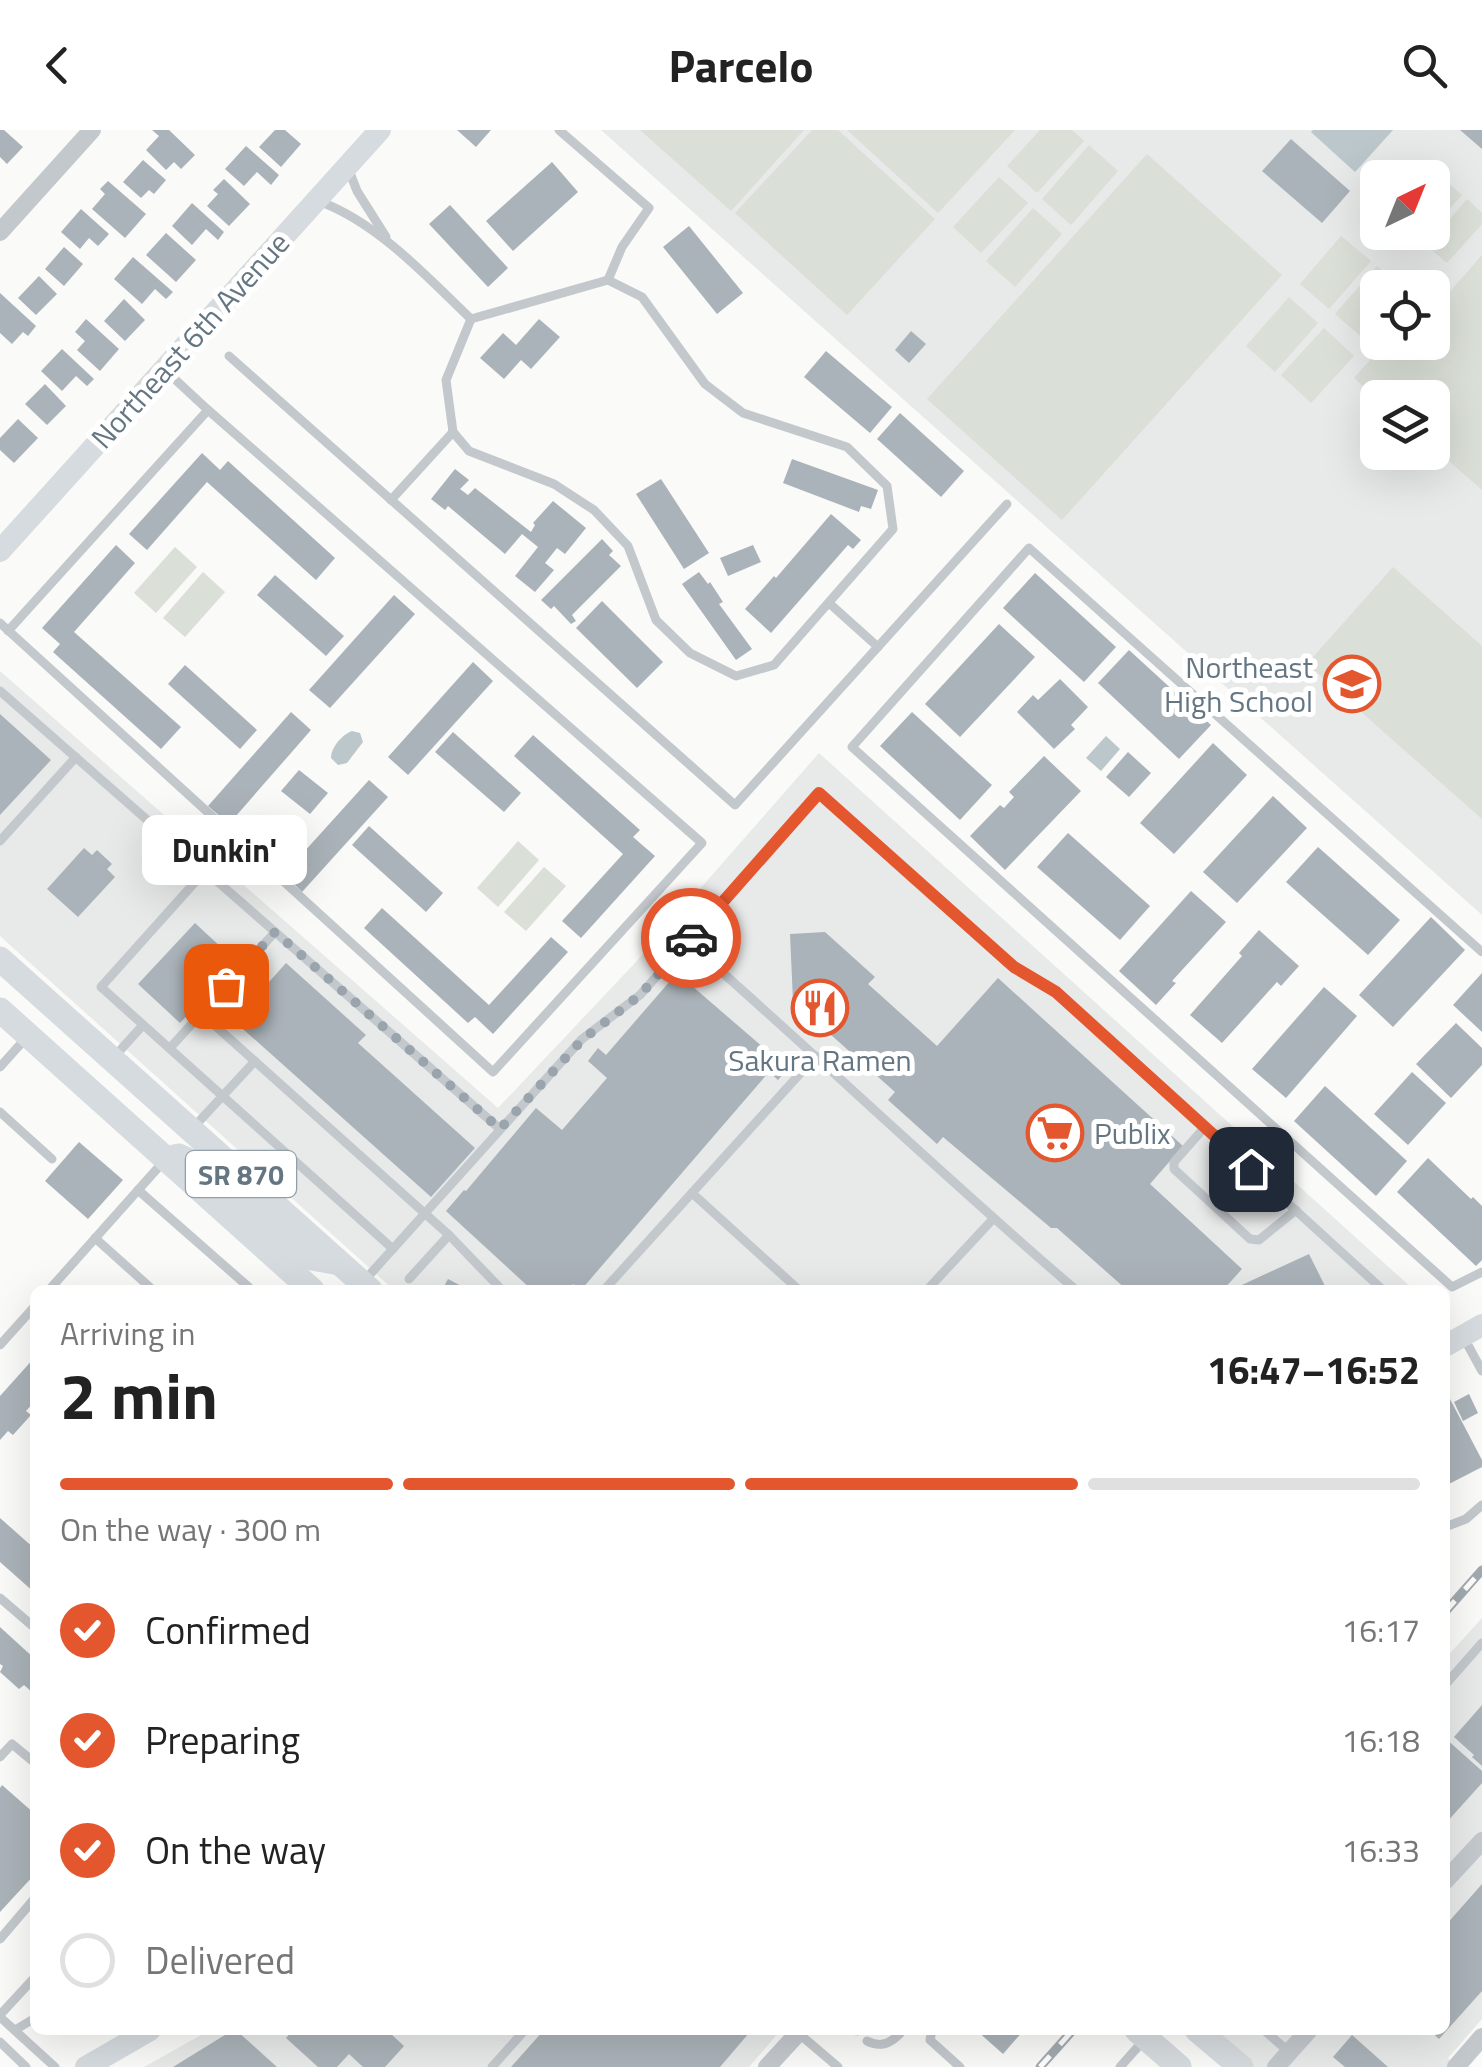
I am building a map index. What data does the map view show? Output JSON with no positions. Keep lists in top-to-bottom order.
{
  "streets": {
    "main road": ["SR 870"],
    "street": ["Northeast 6th Avenue"]
  },
  "places": {
    "school or university": ["Northeast High School"],
    "other": ["Dunkin'"],
    "restaurant": ["Sakura Ramen"],
    "supermarket": ["Publix"]
  },
  "north": "top right",
  "page": {
    "header": "Parcelo",
    "bubble": "Dunkin'",
    "heading": ["2 min", "Arriving in", "16:47–16:52"],
    "bar": "On the way · 300 m",
    "list": [
      ["Confirmed", "16:17"],
      ["Preparing", "16:18"],
      ["On the way", "16:33"],
      "Delivered"
    ]
  }
}
